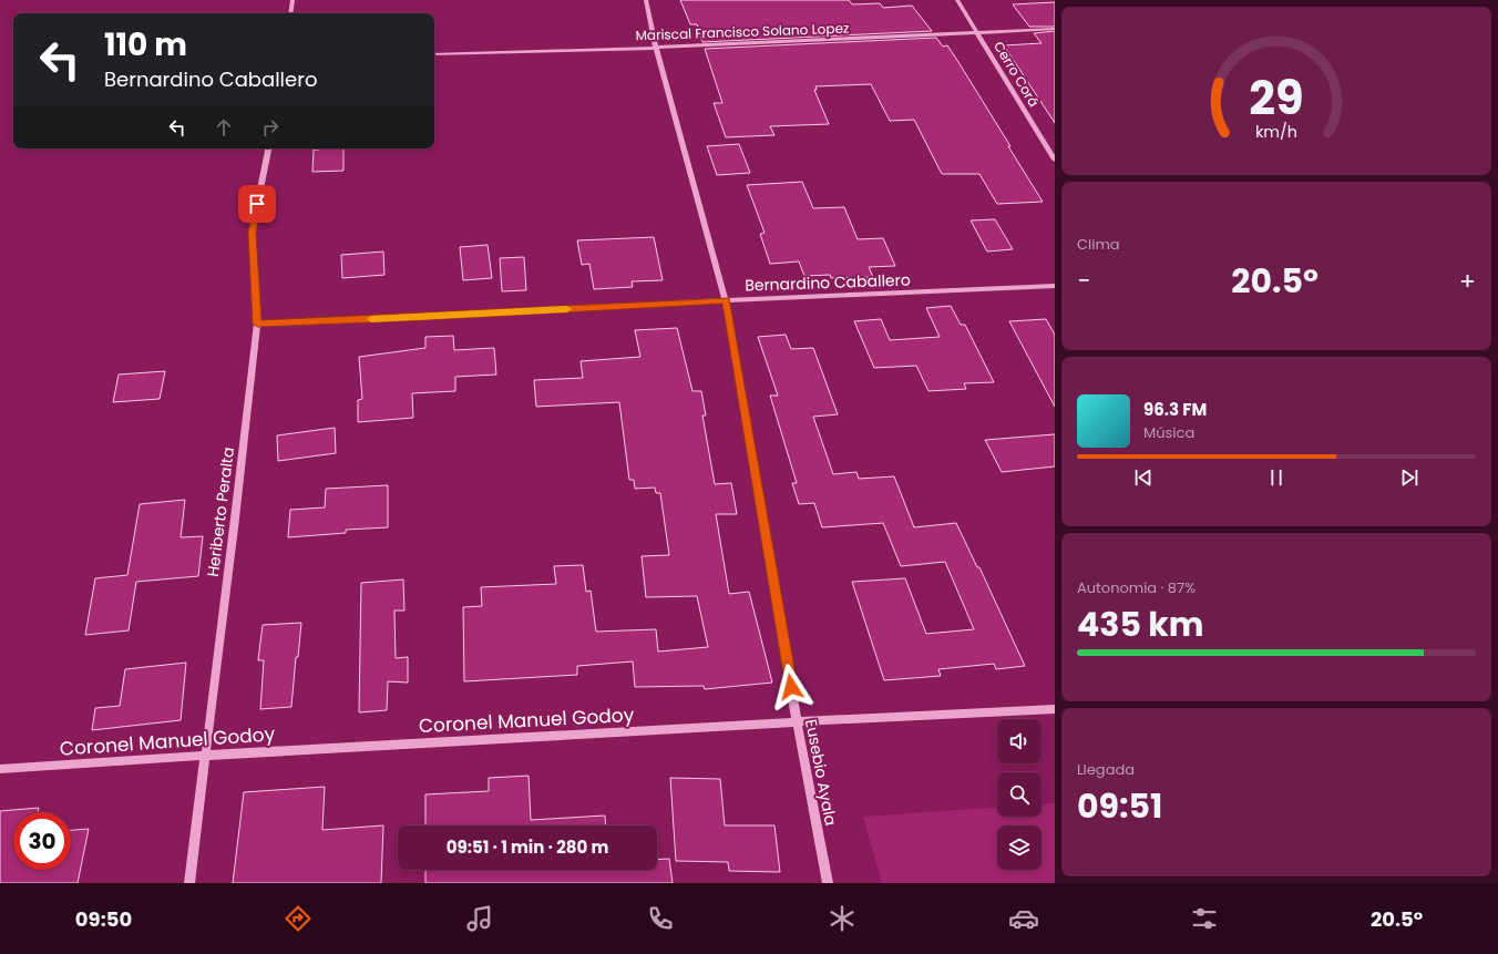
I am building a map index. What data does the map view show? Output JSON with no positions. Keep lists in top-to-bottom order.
{
  "streets": {
    "street": [
      "Mariscal Francisco Solano Lopez",
      "Cerro Corá",
      "Bernardino Caballero",
      "Heriberto Peralta",
      "Coronel Manuel Godoy",
      "Eusebio Ayala"
    ]
  },
  "crossings": [
    ["Mariscal Francisco Solano Lopez", "Cerro Corá"],
    ["Mariscal Francisco Solano Lopez", "Eusebio Ayala"],
    ["Bernardino Caballero", "Heriberto Peralta"],
    ["Bernardino Caballero", "Eusebio Ayala"],
    ["Heriberto Peralta", "Coronel Manuel Godoy"],
    ["Coronel Manuel Godoy", "Eusebio Ayala"]
  ],
  "page": {
    "turn": ["110 m", "Bernardino Caballero"],
    "tile": [
      "Clima",
      ["Autonomía · 87%", "435 km"],
      ["Llegada", "09:51"]
    ],
    "heat": ["−", "20.5°", "+"],
    "song": ["96.3 FM", "Música"],
    "limit": "30",
    "trip": "09:51 · 1 min · 280 m",
    "tabs": ["09:50", "20.5°"],
    "gauge": ["29", "km/h"]
  }
}
